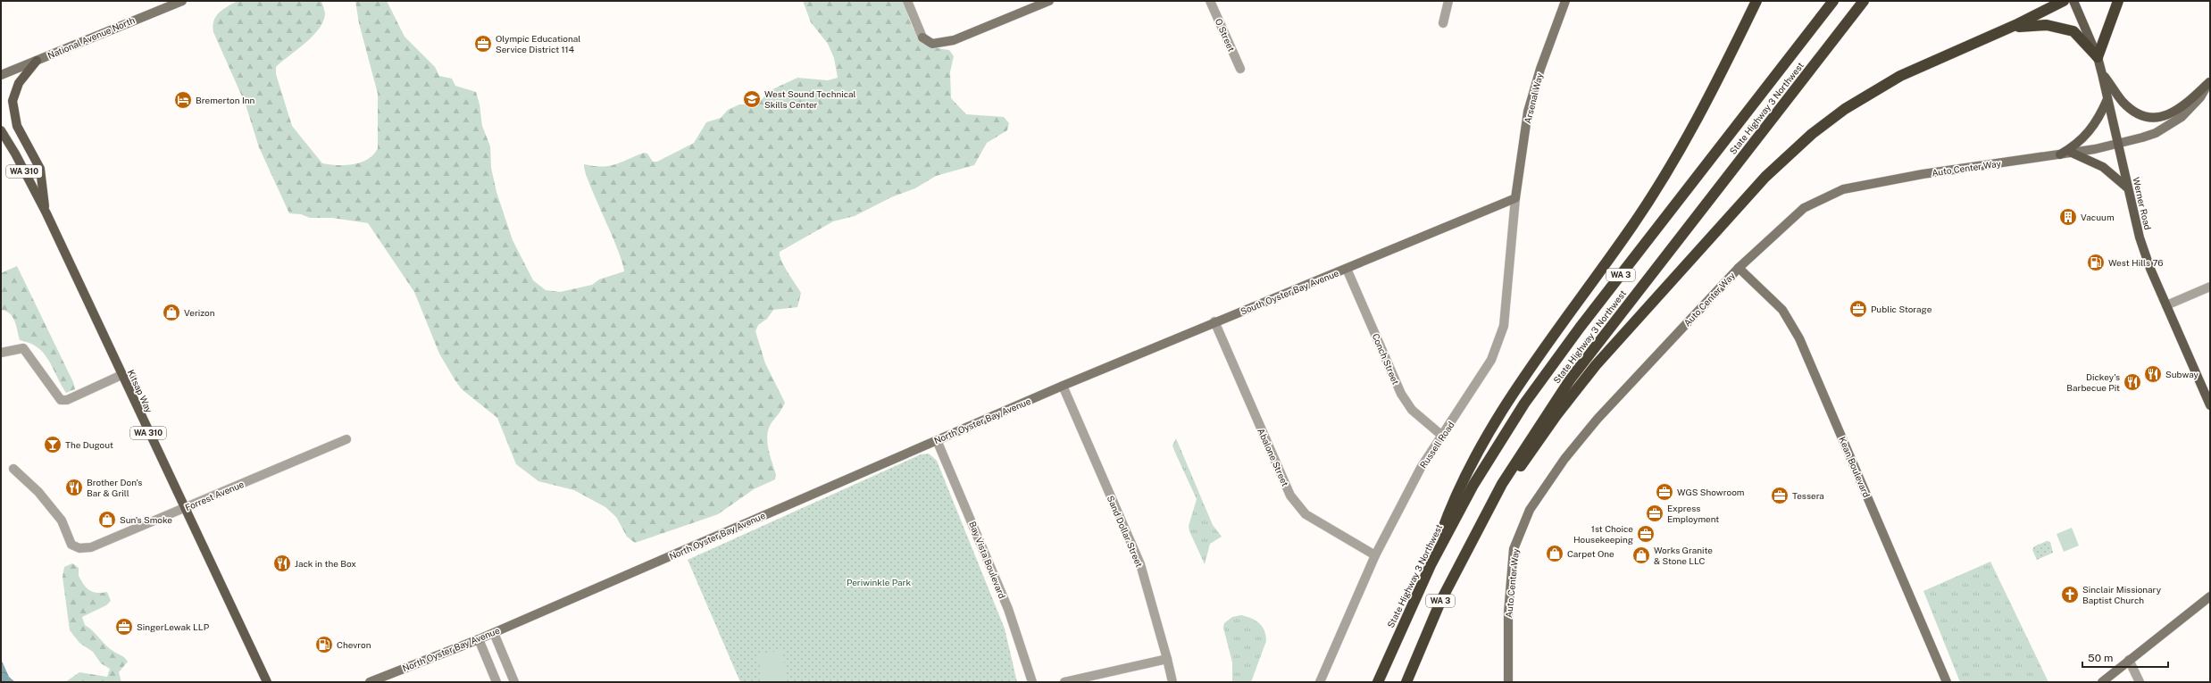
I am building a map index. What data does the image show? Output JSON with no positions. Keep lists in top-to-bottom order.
{
  "streets": {
    "highway": ["State Highway 3 Northwest", "WA 3"],
    "main road": ["WA 310", "Werner Road", "Kitsap Way"],
    "street": [
      "O Street",
      "National Avenue North",
      "Arsenal Way",
      "Auto Center Way",
      "South Oyster Bay Avenue",
      "Conch Street",
      "North Oyster Bay Avenue",
      "Russell Road",
      "Abalone Street",
      "Kean Boulevard",
      "Forrest Avenue",
      "Sand Dollar Street",
      "Bay Vista Boulevard"
    ]
  },
  "crossings": [
    ["Arsenal Way", "South Oyster Bay Avenue"],
    ["Arsenal Way", "Russell Road"],
    ["Auto Center Way", "Werner Road"],
    ["Auto Center Way", "Kean Boulevard"],
    ["South Oyster Bay Avenue", "Conch Street"],
    ["South Oyster Bay Avenue", "North Oyster Bay Avenue"],
    ["South Oyster Bay Avenue", "Russell Road"],
    ["South Oyster Bay Avenue", "Abalone Street"],
    ["South Oyster Bay Avenue", "Sand Dollar Street"],
    ["Conch Street", "Russell Road"],
    ["Kitsap Way", "Forrest Avenue"],
    ["North Oyster Bay Avenue", "Sand Dollar Street"],
    ["North Oyster Bay Avenue", "Bay Vista Boulevard"],
    ["Russell Road", "Abalone Street"]
  ],
  "parks": ["Periwinkle Park"],
  "places": {
    "office": [
      "Olympic Educational Service District 114",
      "Public Storage",
      "WGS Showroom",
      "Tessera",
      "Express Employment",
      "1st Choice Housekeeping",
      "SingerLewak LLP"
    ],
    "school or university": ["West Sound Technical Skills Center"],
    "hotel": ["Bremerton Inn"],
    "building": ["Vacuum"],
    "fuel station": ["West Hills 76", "Chevron"],
    "shop": [
      "Verizon",
      "Sun's Smoke",
      "Carpet One",
      "Works Granite & Stone LLC"
    ],
    "restaurant": [
      "Subway",
      "Dickey's Barbecue Pit",
      "Brother Don's Bar & Grill",
      "Jack in the Box"
    ],
    "bar": ["The Dugout"],
    "church": ["Sinclair Missionary Baptist Church"]
  },
  "scale_bar": "50 m"
}
